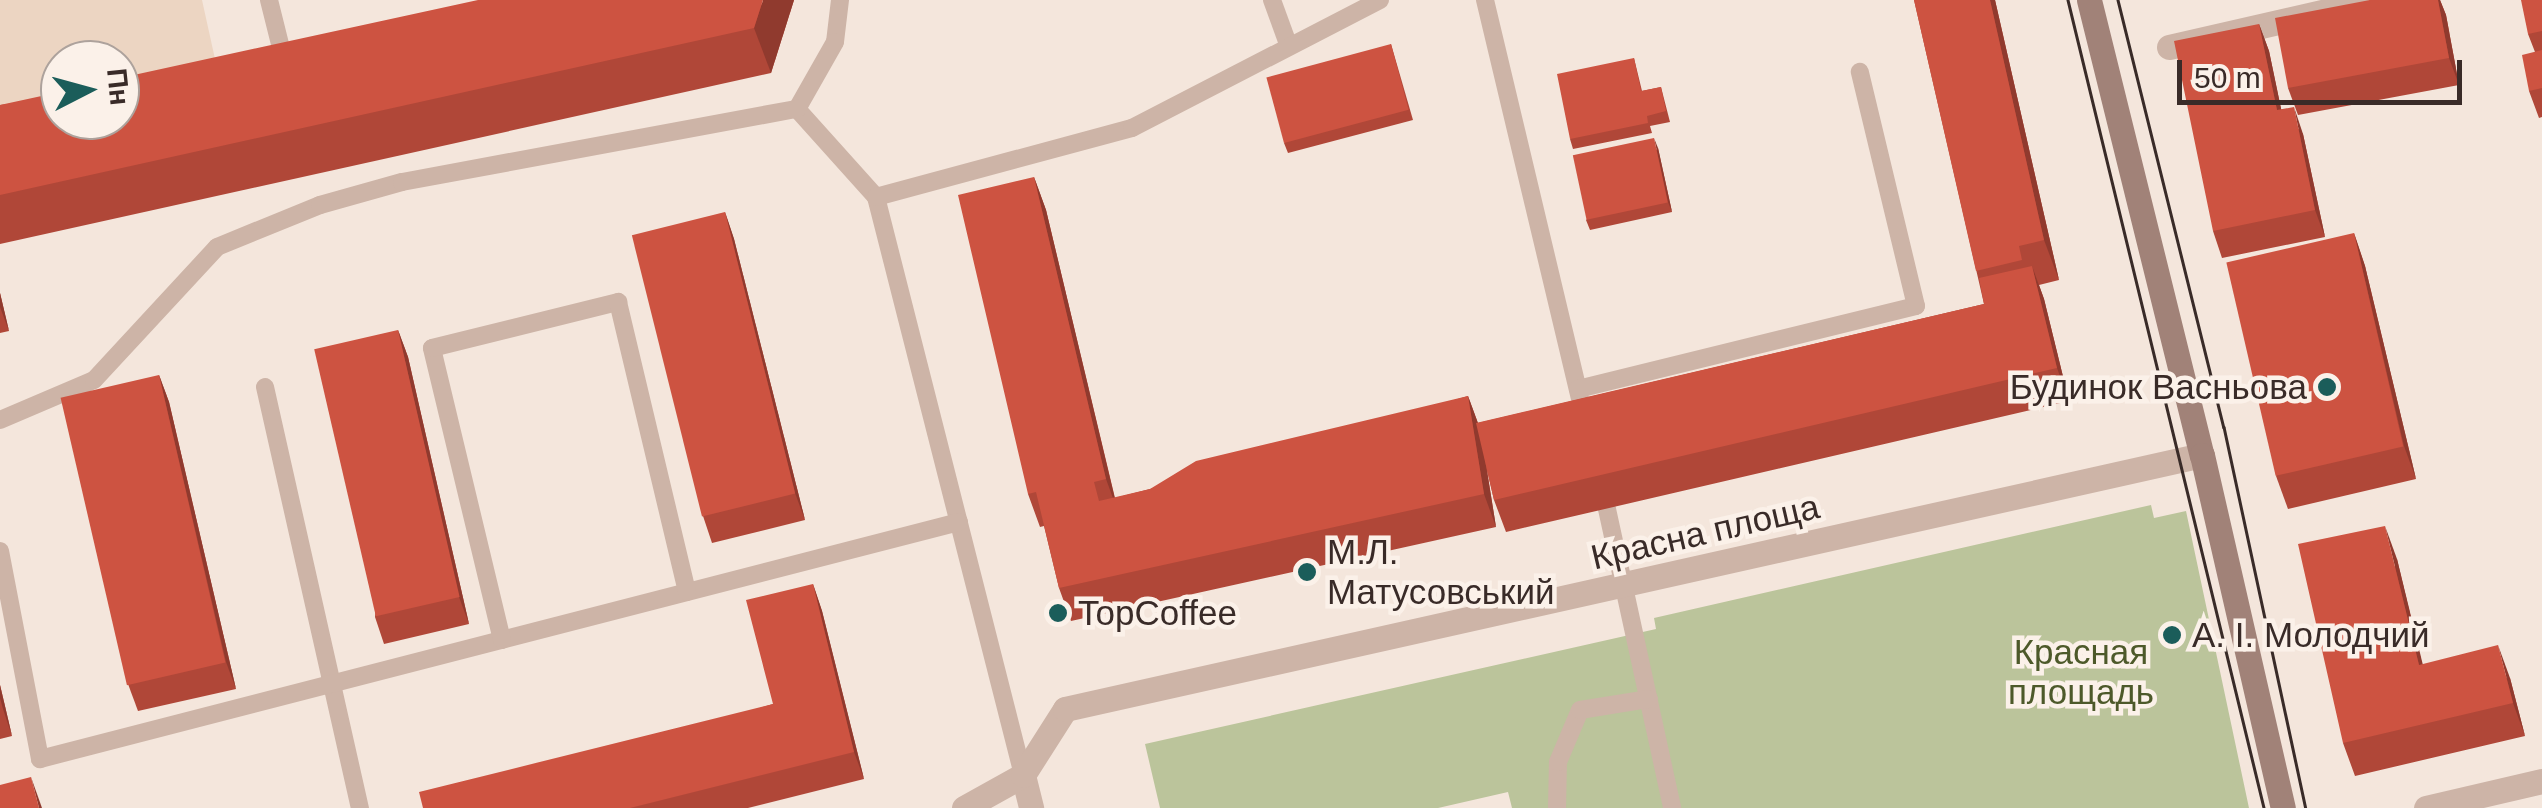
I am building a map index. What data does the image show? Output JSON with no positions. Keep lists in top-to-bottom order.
{
  "streets": {
    "street": ["Красна площа"]
  },
  "parks": ["Красная площадь"],
  "places": [
    "Будинок Васньова",
    "М.Л. Матусовський",
    "TopCoffee",
    "А. І. Молодчий"
  ],
  "scale_bar": "50 m",
  "north": "right"
}
